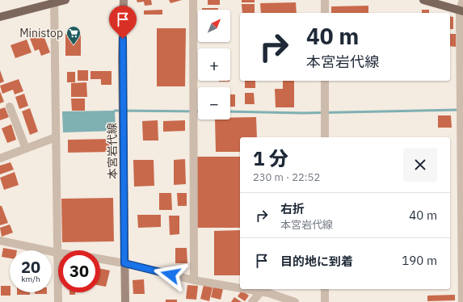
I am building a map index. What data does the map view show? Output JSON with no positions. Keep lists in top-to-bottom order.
{
  "streets": {
    "main road": ["本宮岩代線"]
  },
  "places": {
    "supermarket": ["Ministop"]
  },
  "north": "top right",
  "page": {
    "map_buttons": ["+", "−"],
    "turn": ["40 m", "本宮岩代線"],
    "heading": ["1 分", "230 m · 22:52"],
    "list": [
      {
        "name": "右折",
        "note": "本宮岩代線",
        "value": "40 m"
      },
      {
        "name": "目的地に到着",
        "value": "190 m"
      }
    ],
    "speed": "20 km/h",
    "limit": "30"
  }
}
